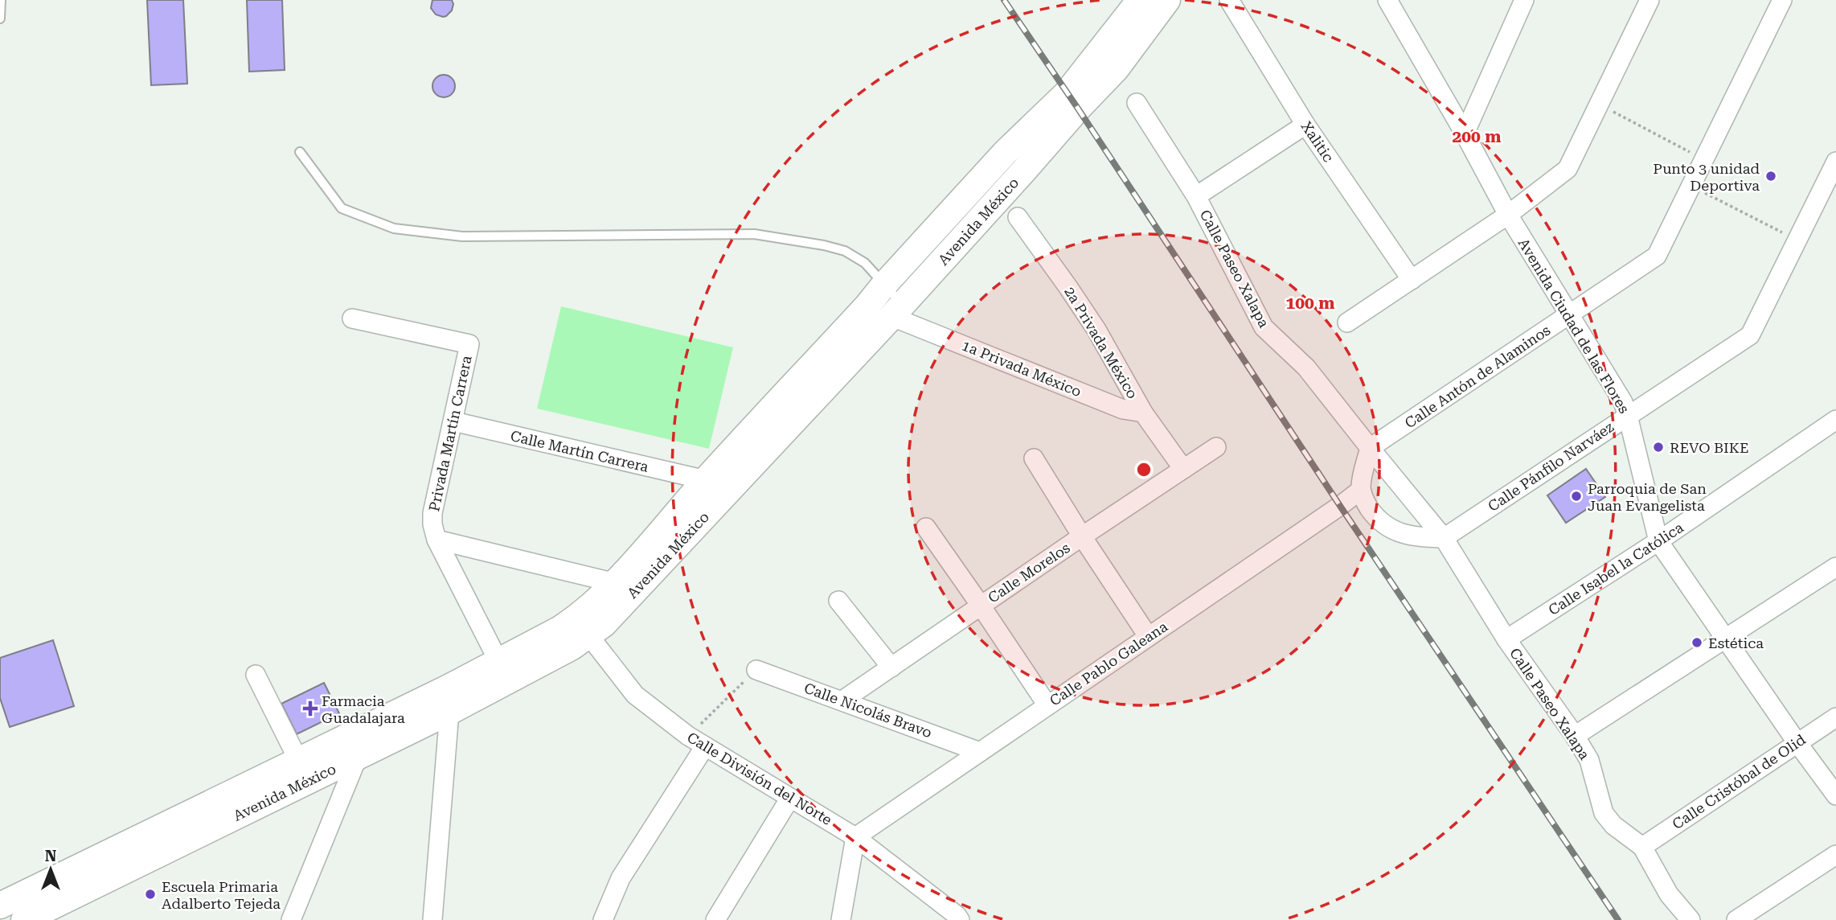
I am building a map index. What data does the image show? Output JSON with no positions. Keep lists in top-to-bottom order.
{
  "streets": {
    "main road": ["Avenida México"],
    "street": [
      "Xalitic",
      "Calle Paseo Xalapa",
      "Avenida Ciudad de las Flores",
      "2a Privada México",
      "1a Privada México",
      "Calle Antón de Alaminos",
      "Privada Martín Carrera",
      "Calle Martín Carrera",
      "Calle Pánfilo Narváez",
      "Calle Isabel la Católica",
      "Calle Morelos",
      "Calle Pablo Galeana",
      "Calle Nicolás Bravo",
      "Calle División del Norte",
      "Calle Cristóbal de Olid"
    ]
  },
  "crossings": [
    ["Avenida México", "1a Privada México"],
    ["Avenida México", "Privada Martín Carrera"],
    ["Avenida México", "Calle Martín Carrera"],
    ["Avenida México", "Calle División del Norte"],
    ["Calle Paseo Xalapa", "Calle Antón de Alaminos"],
    ["Calle Paseo Xalapa", "Calle Pánfilo Narváez"],
    ["Calle Paseo Xalapa", "Calle Isabel la Católica"],
    ["Calle Paseo Xalapa", "Calle Cristóbal de Olid"],
    ["Avenida Ciudad de las Flores", "Calle Antón de Alaminos"],
    ["Avenida Ciudad de las Flores", "Calle Pánfilo Narváez"],
    ["Avenida Ciudad de las Flores", "Calle Isabel la Católica"],
    ["Avenida Ciudad de las Flores", "Calle Cristóbal de Olid"],
    ["2a Privada México", "1a Privada México"],
    ["2a Privada México", "Calle Morelos"],
    ["Privada Martín Carrera", "Calle Martín Carrera"],
    ["Calle Morelos", "Calle Nicolás Bravo"],
    ["Calle Pablo Galeana", "Calle Nicolás Bravo"],
    ["Calle Pablo Galeana", "Calle División del Norte"]
  ],
  "places": {
    "other": [
      "Punto 3 unidad Deportiva",
      "REVO BIKE",
      "Parroquia de San Juan Evangelista",
      "Estética",
      "Escuela Primaria Adalberto Tejeda"
    ],
    "health": ["Farmacia Guadalajara"]
  },
  "north": "top",
  "rings": ["200 m", "100 m"]
}
